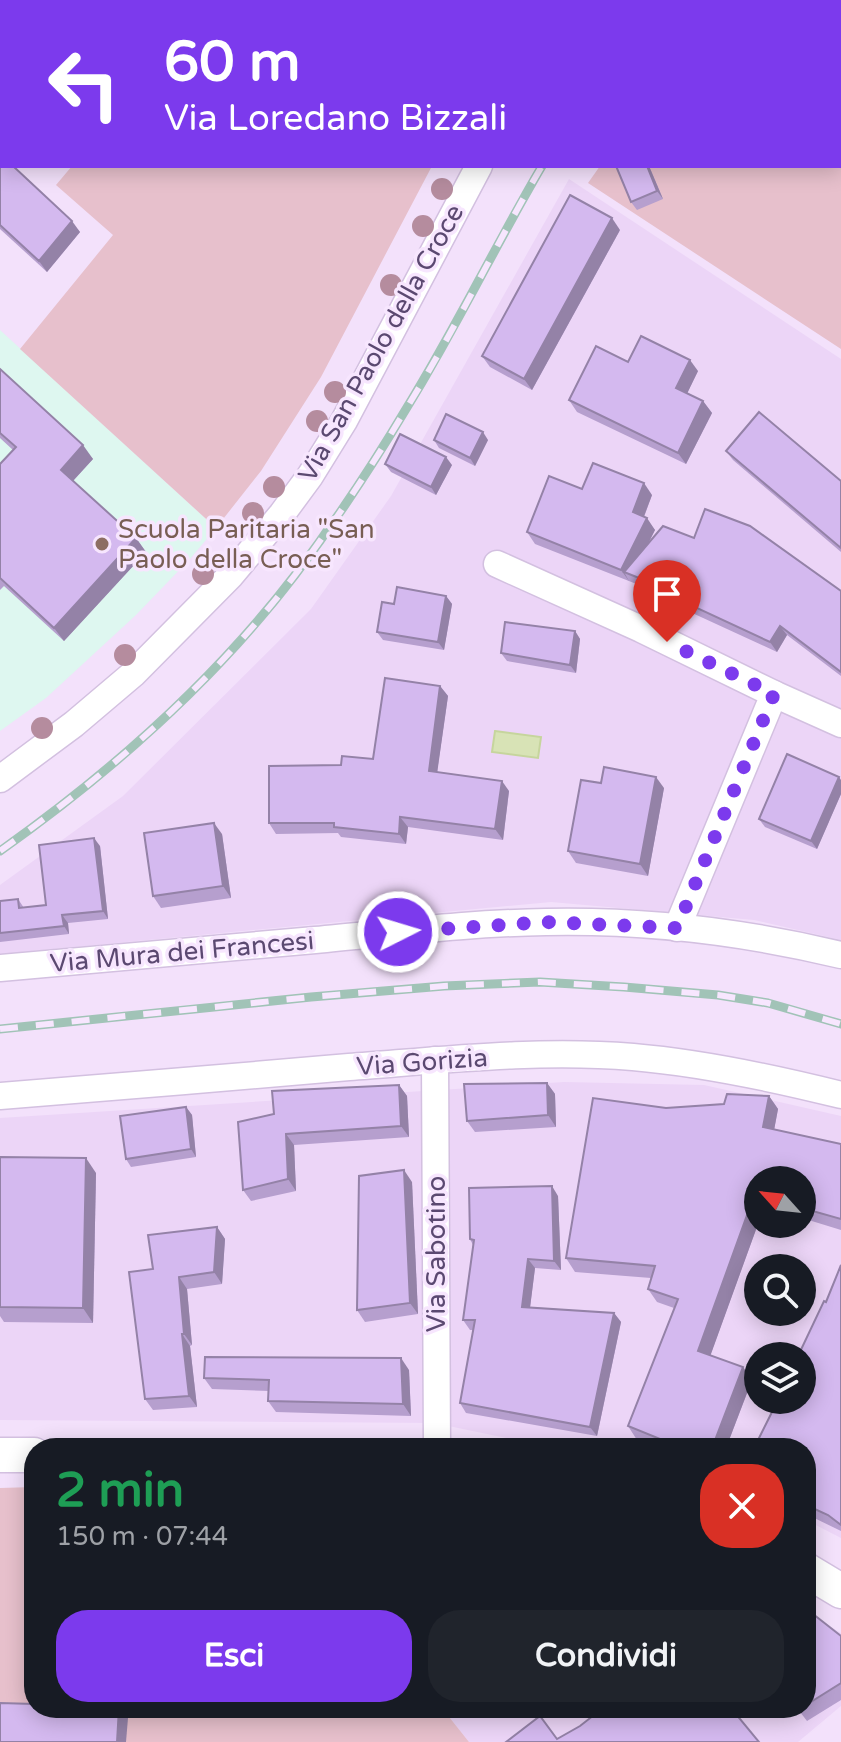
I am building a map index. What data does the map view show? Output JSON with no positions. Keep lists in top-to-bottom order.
{
  "streets": {
    "street": [
      "Via San Paolo della Croce",
      "Via Mura dei Francesi",
      "Via Gorizia",
      "Via Sabotino"
    ]
  },
  "crossings": [
    ["Via Gorizia", "Via Sabotino"]
  ],
  "places": ["Scuola Paritaria \"San Paolo della Croce\""],
  "north": "top left",
  "page": {
    "turn": ["60 m", "Via Loredano Bizzali"],
    "heading": ["2 min", "150 m · 07:44"],
    "buttons": ["Esci", "Condividi"]
  }
}
